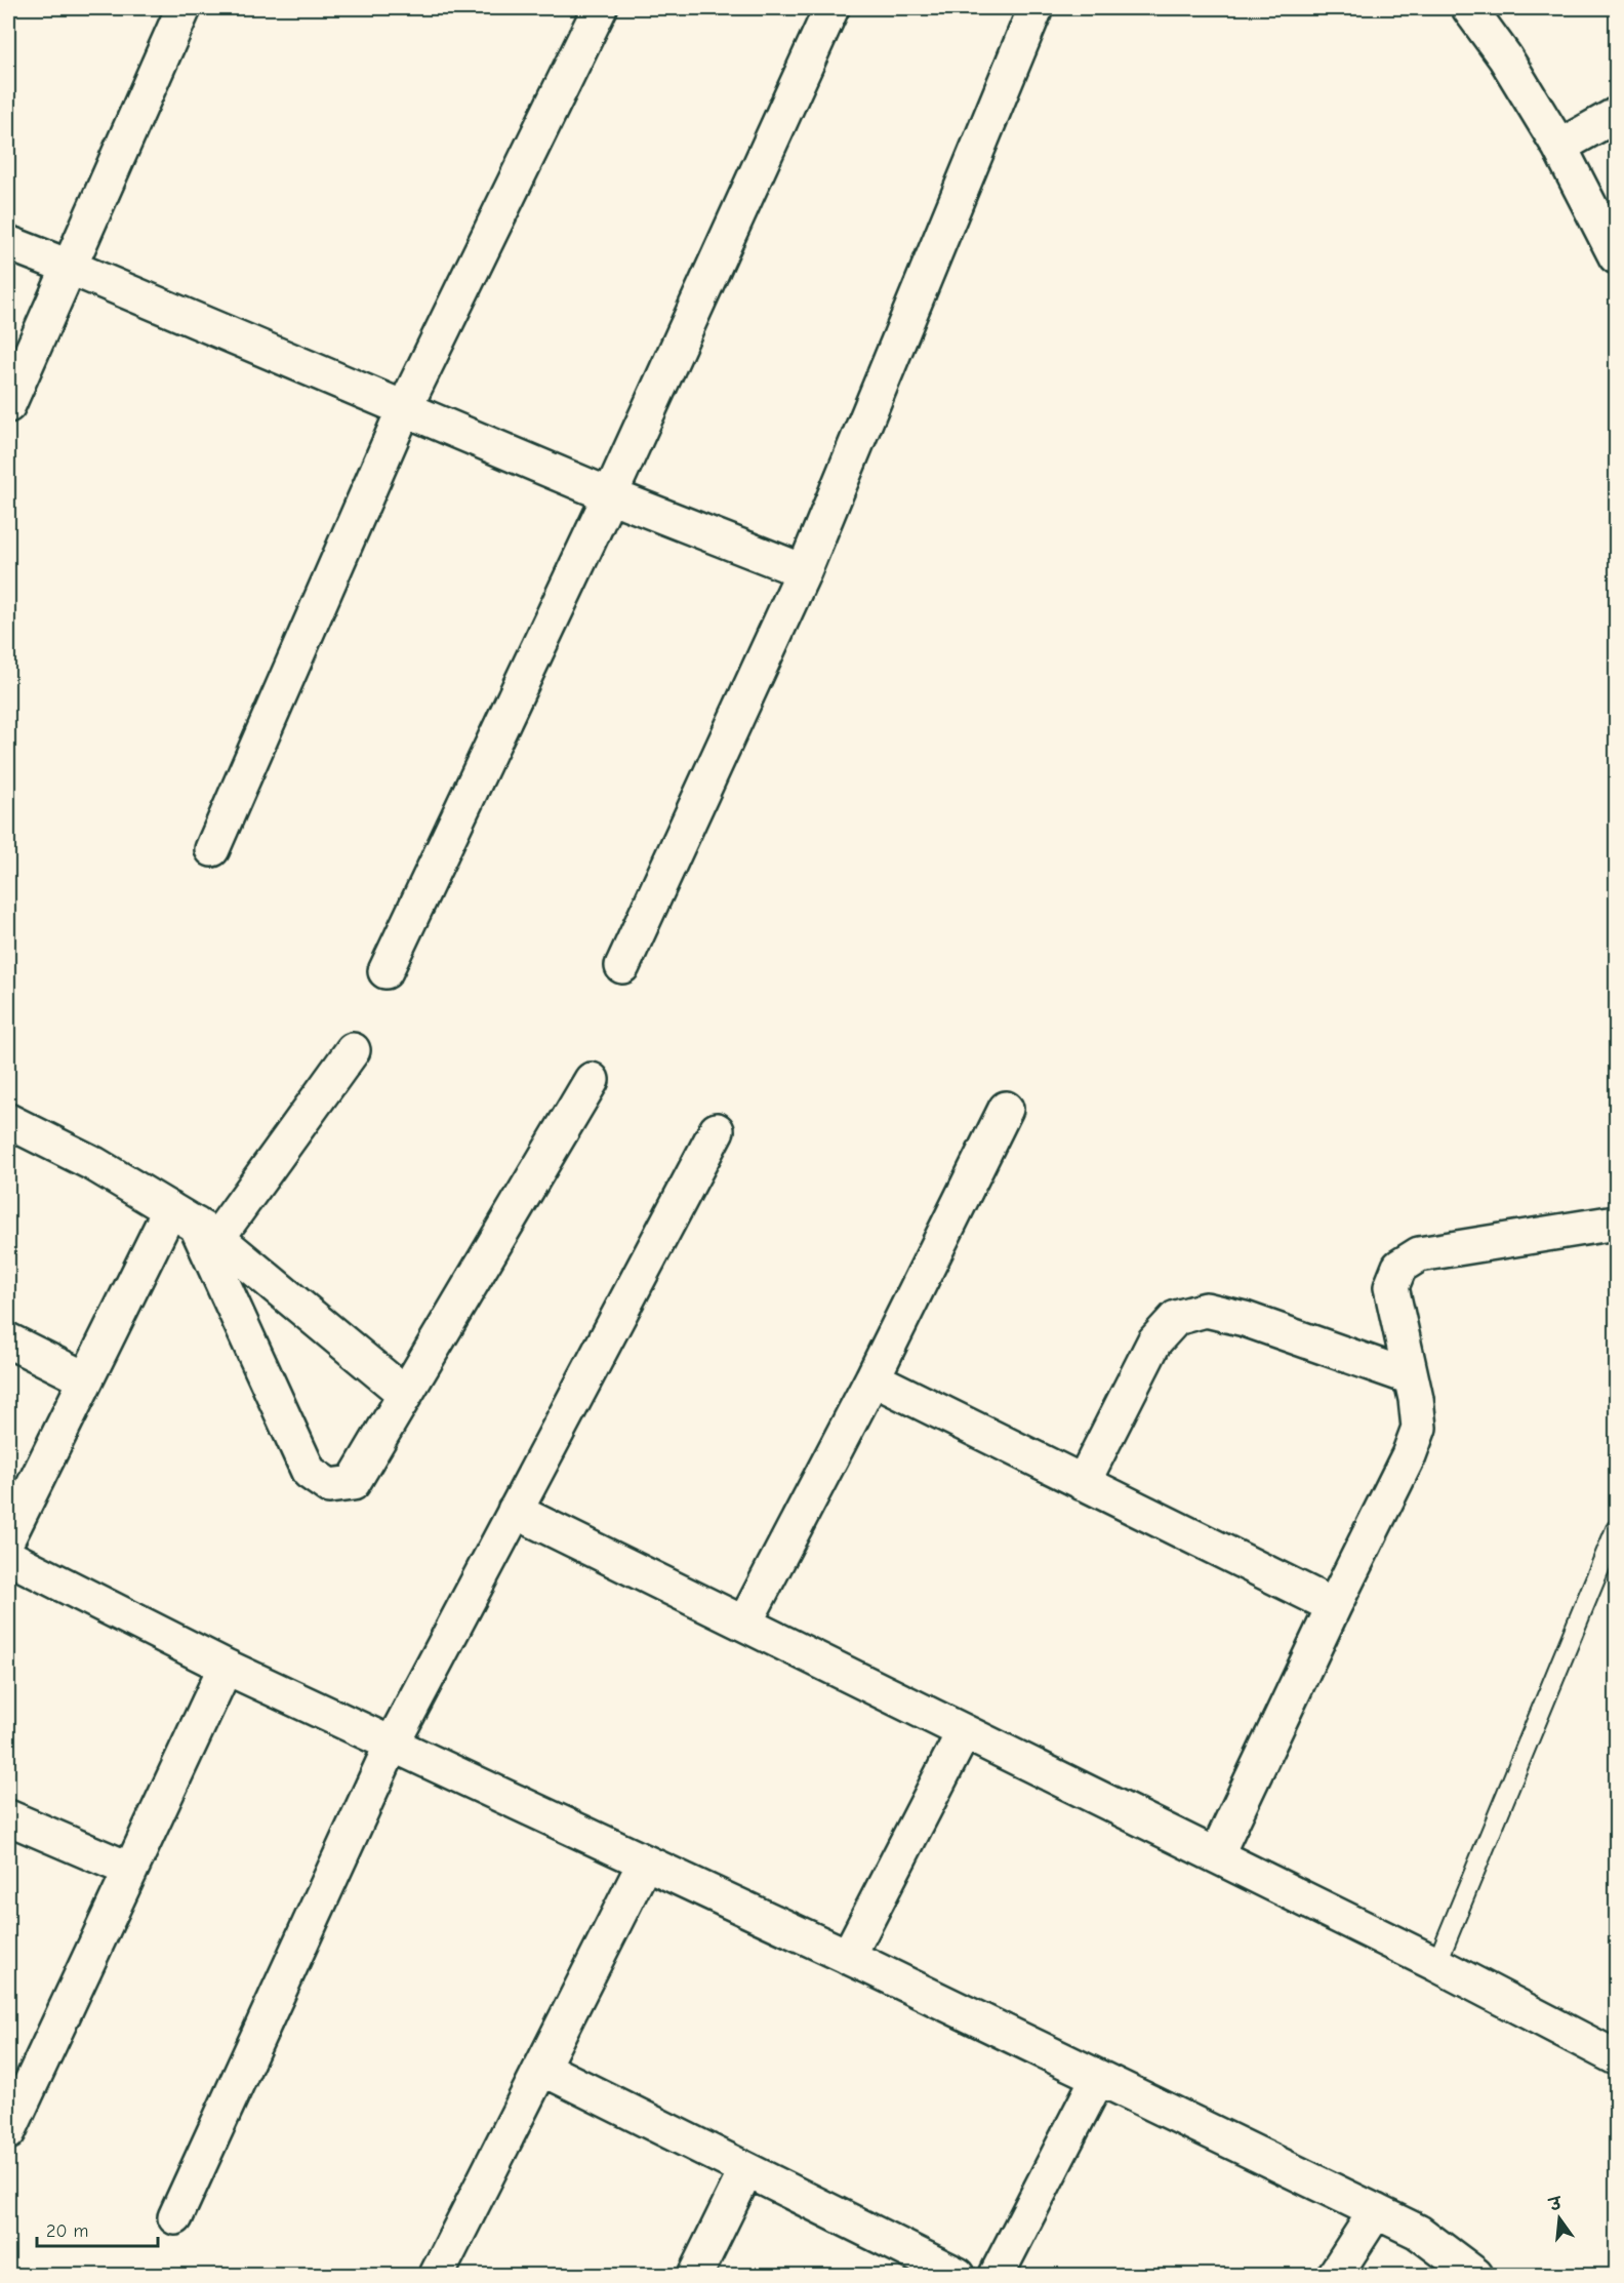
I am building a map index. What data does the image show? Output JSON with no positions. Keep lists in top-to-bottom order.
{
  "scale_bar": "20 m",
  "north": "top"
}
